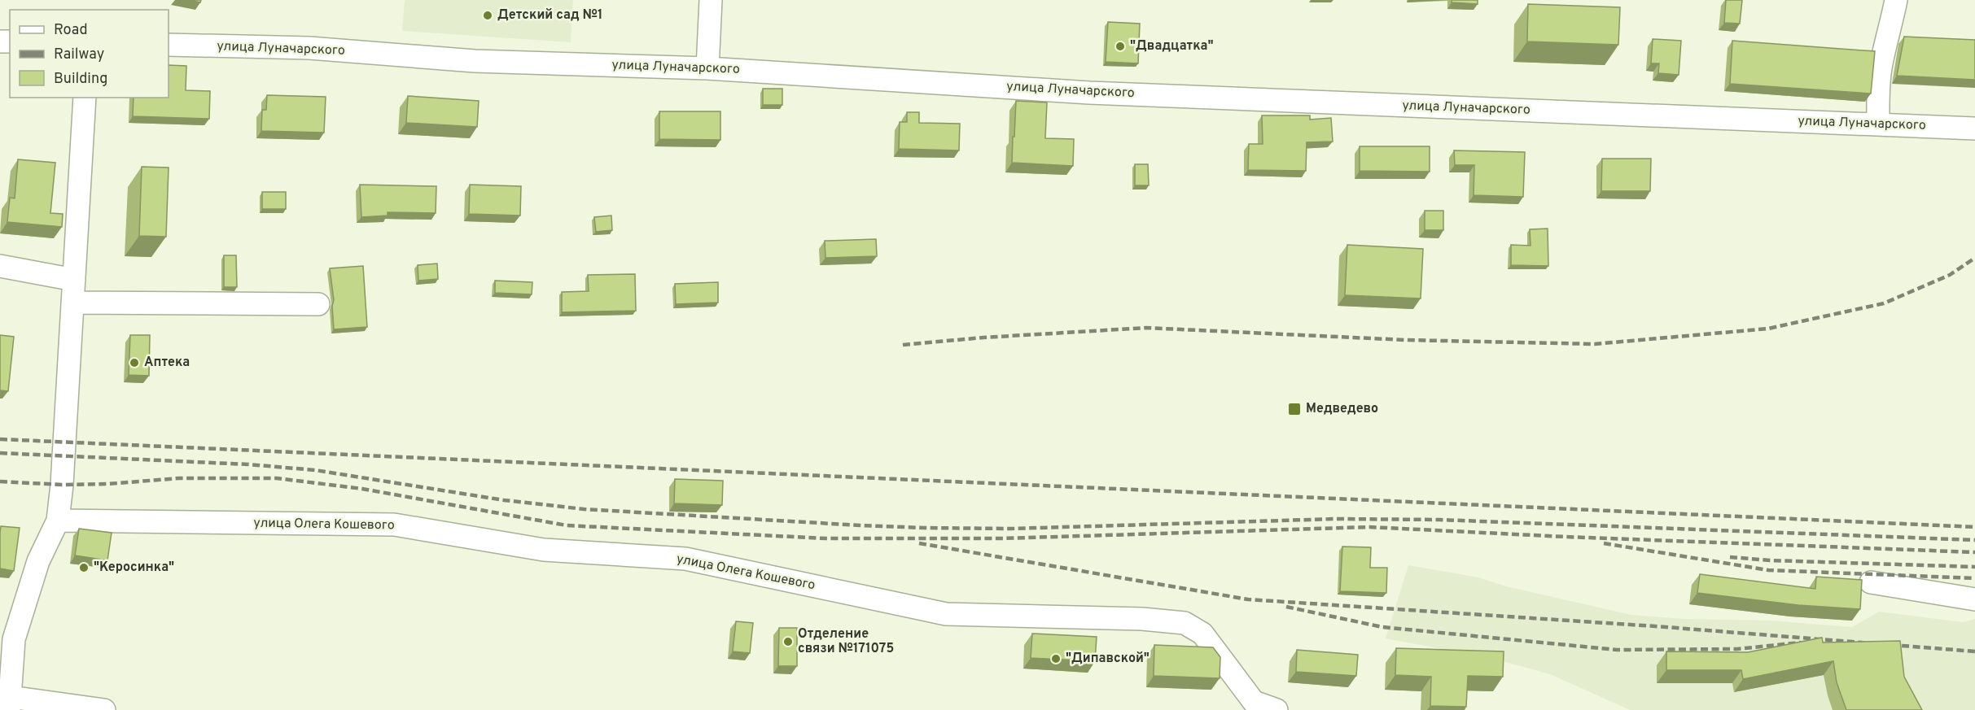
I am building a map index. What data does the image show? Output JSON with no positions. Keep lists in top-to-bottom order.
{
  "streets": {
    "street": ["улица Луначарского", "улица Олега Кошевого"]
  },
  "places": {
    "other": [
      "Детский сад №1",
      "\"Двадцатка\"",
      "Аптека",
      "\"Керосинка\"",
      "Отделение связи №171075",
      "\"Дипавской\""
    ],
    "transit": ["Медведево"]
  },
  "legend": ["Road", "Railway", "Building"]
}
